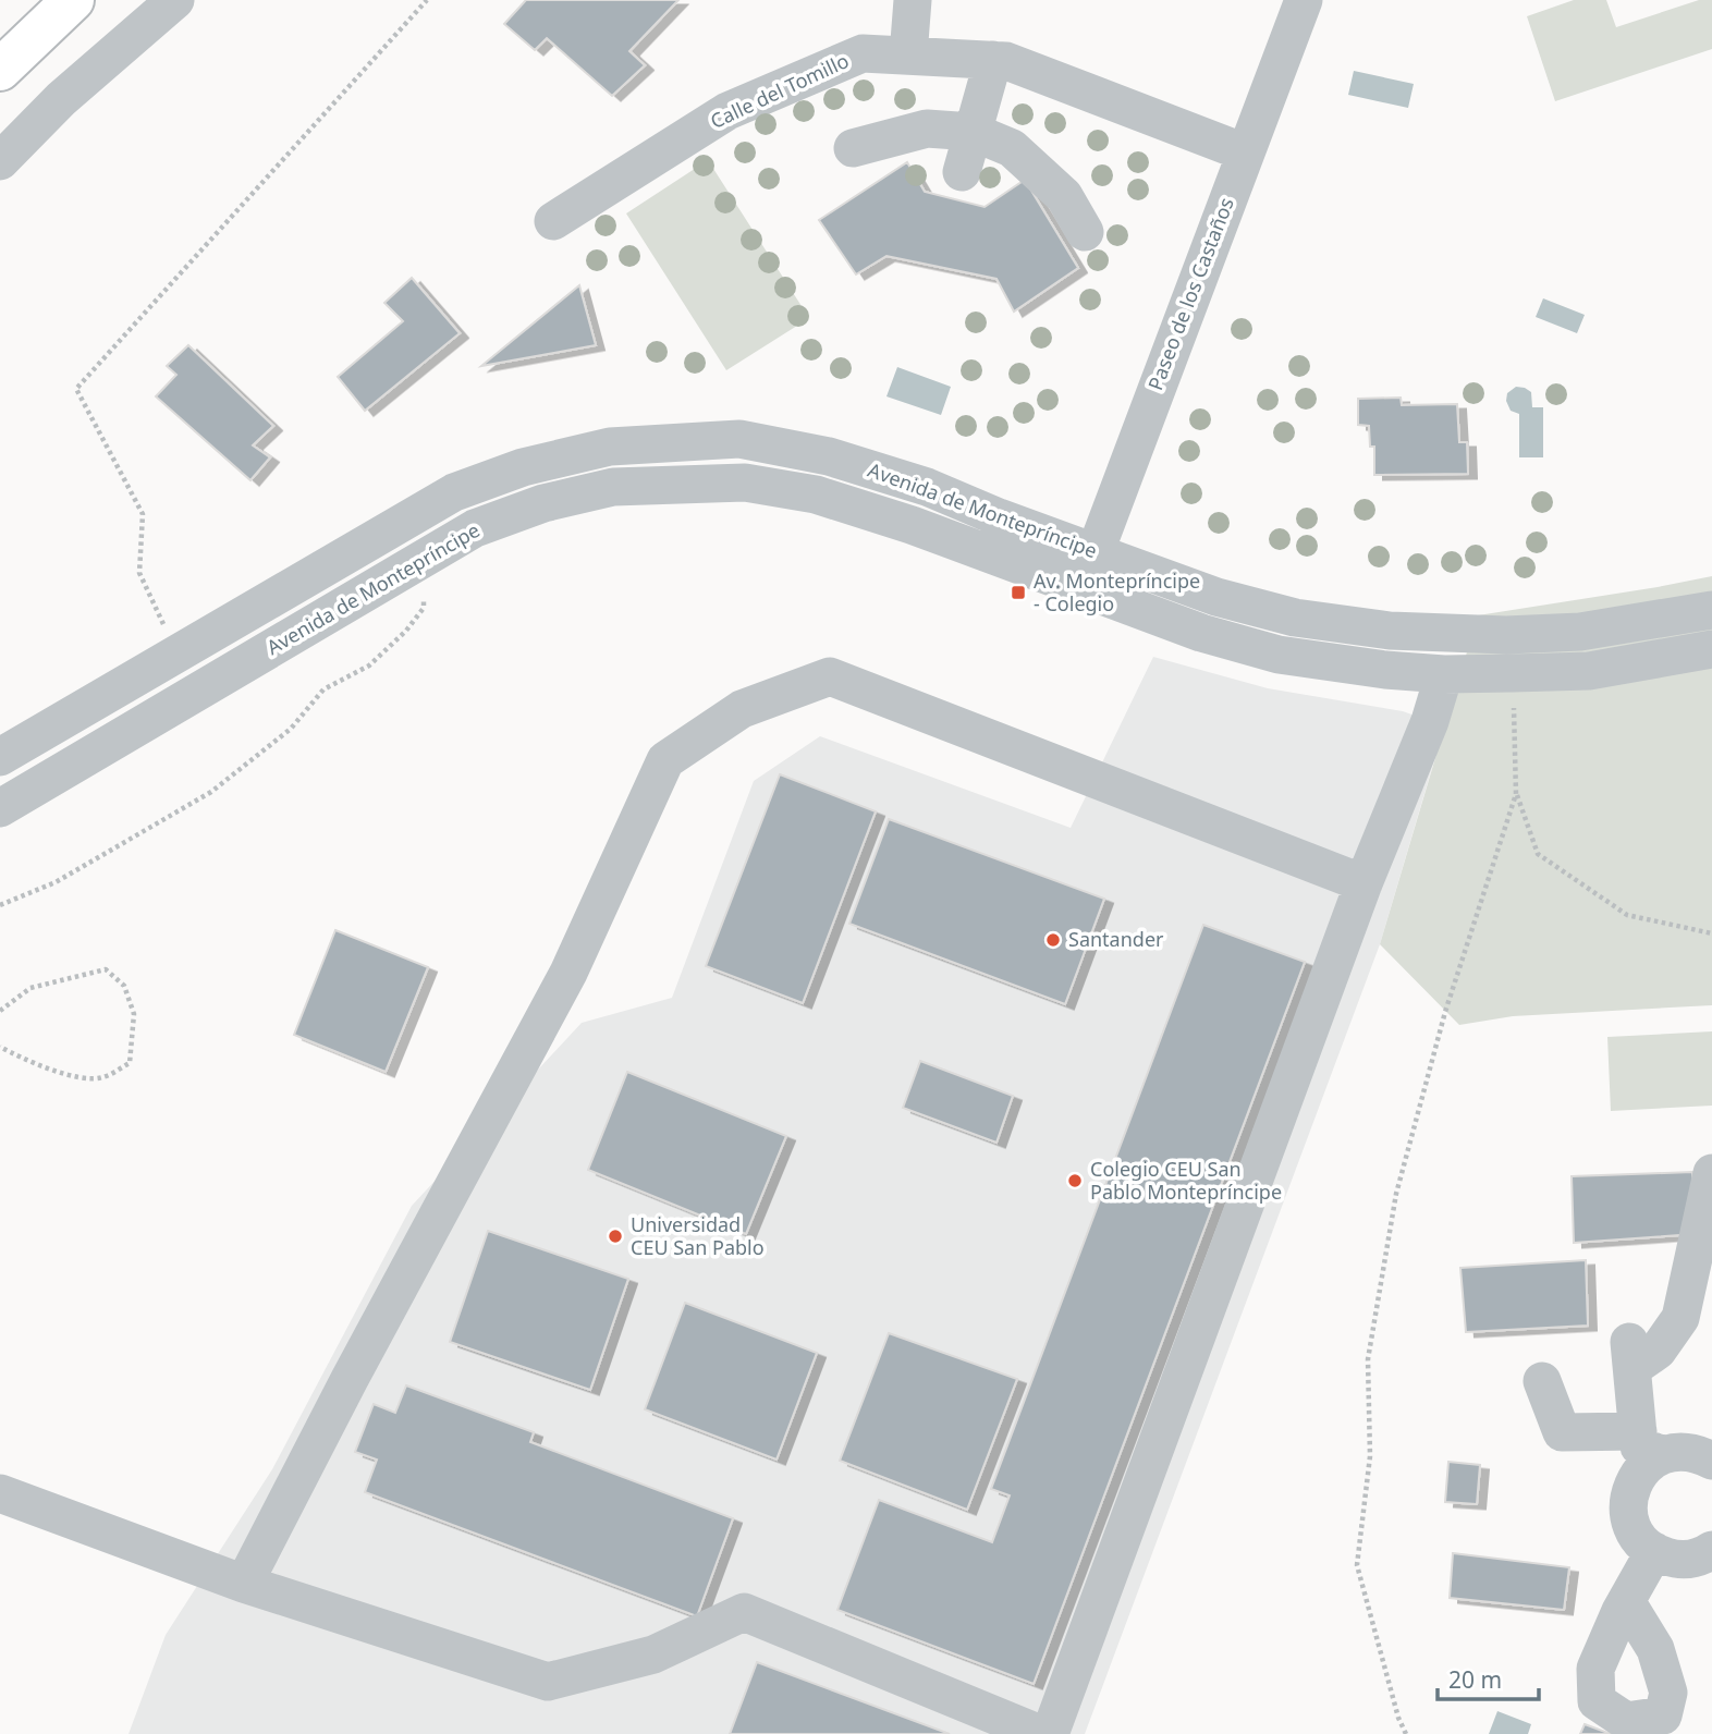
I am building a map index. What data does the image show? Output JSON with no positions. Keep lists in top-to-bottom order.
{
  "streets": {
    "street": ["Calle del Tomillo", "Paseo de los Castaños", "Avenida de Montepríncipe"]
  },
  "crossings": [
    ["Calle del Tomillo", "Paseo de los Castaños"],
    ["Paseo de los Castaños", "Avenida de Montepríncipe"]
  ],
  "places": {
    "transit": ["Av. Montepríncipe - Colegio"],
    "other": ["Santander", "Colegio CEU San Pablo Montepríncipe", "Universidad CEU San Pablo"]
  },
  "scale_bar": "20 m"
}
